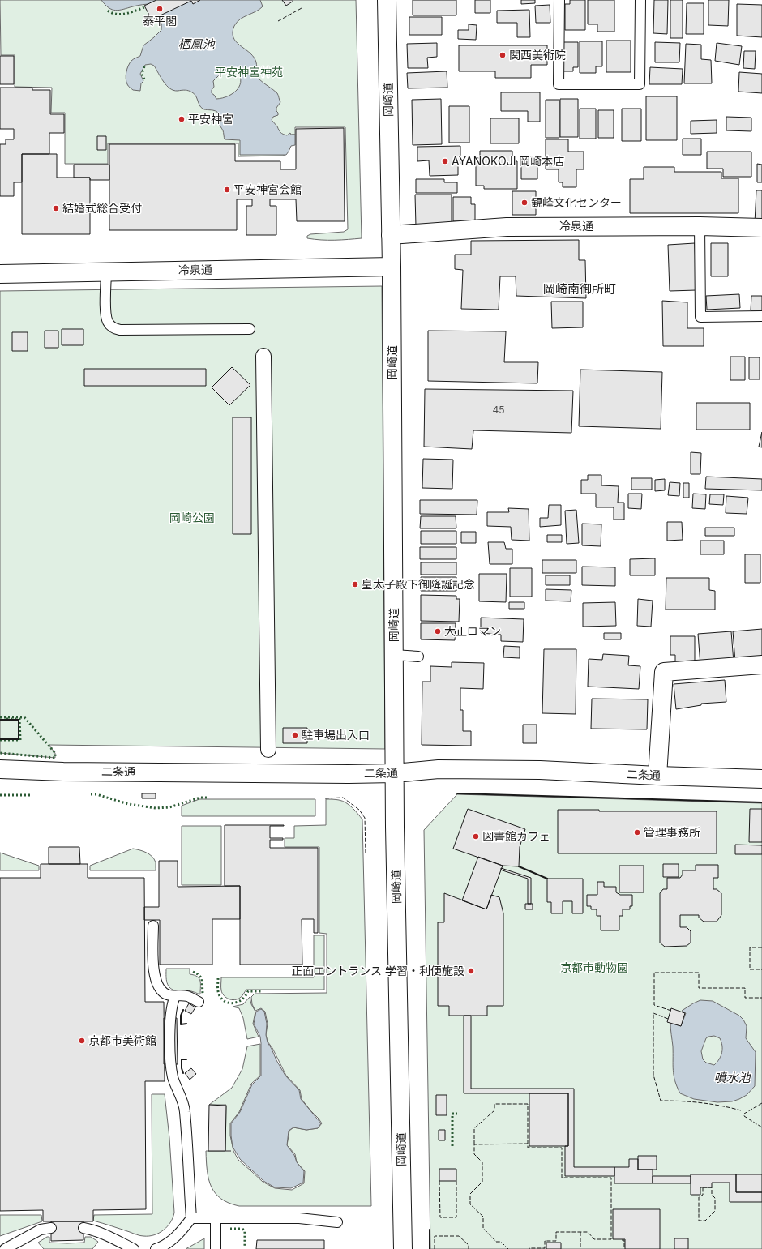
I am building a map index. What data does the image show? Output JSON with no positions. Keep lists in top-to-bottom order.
{
  "streets": {
    "street": ["岡崎道", "冷泉通", "二条通"]
  },
  "crossings": [
    ["岡崎道", "冷泉通"],
    ["岡崎道", "二条通"]
  ],
  "districts": ["岡崎南御所町"],
  "water": ["栖鳳池", "噴水池"],
  "parks": ["平安神宮神苑", "岡崎公園", "京都市動物園"],
  "places": [
    "泰平閣",
    "関西美術院",
    "平安神宮",
    "AYANOKOJI 岡崎本店",
    "平安神宮会館",
    "観峰文化センター",
    "結婚式総合受付",
    "皇太子殿下御降誕記念",
    "大正ロマン",
    "駐車場出入口",
    "管理事務所",
    "図書館カフェ",
    "正面エントランス 学習・利便施設",
    "京都市美術館"
  ],
  "house_numbers": ["45"]
}
